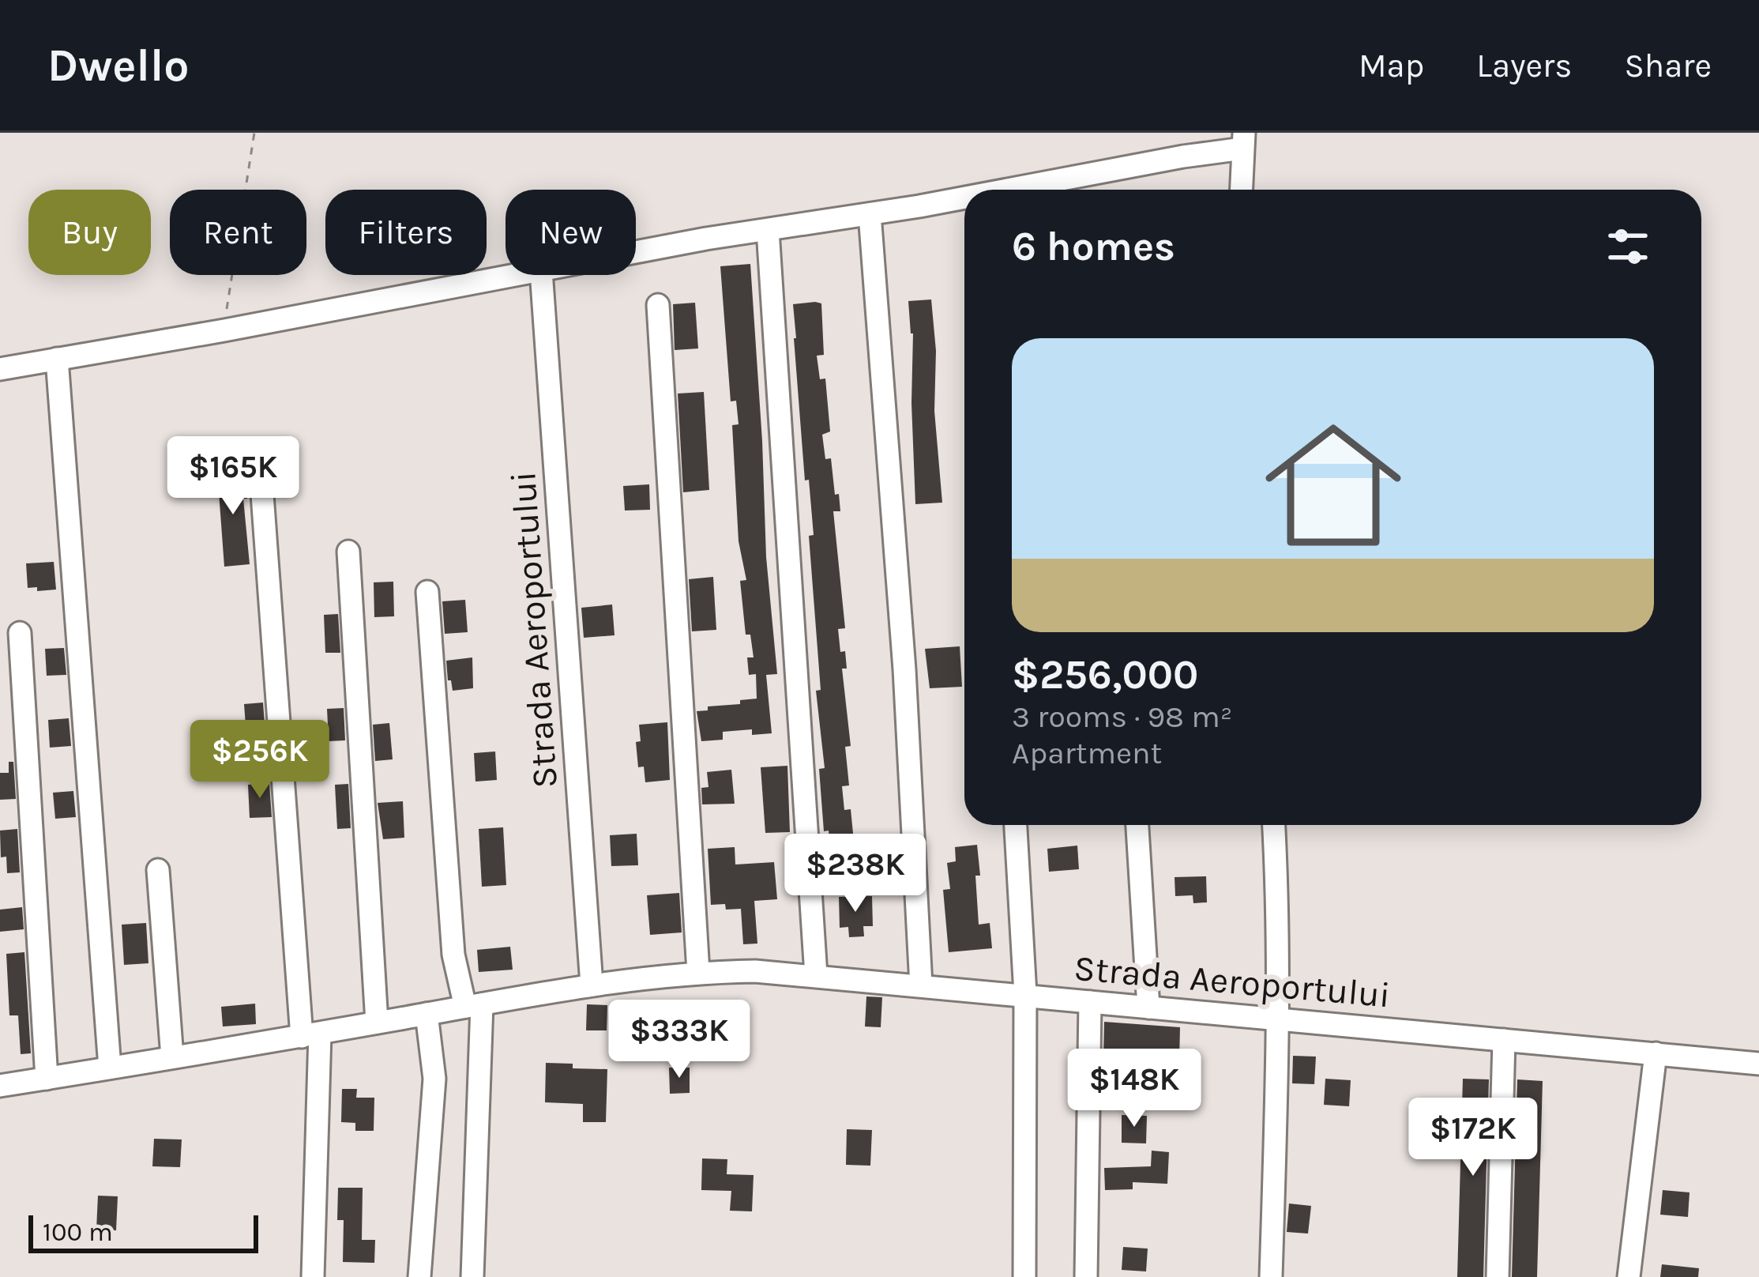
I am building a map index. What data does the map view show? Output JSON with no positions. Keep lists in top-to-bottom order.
{
  "streets": {
    "street": ["Strada Aeroportului"]
  },
  "scale_bar": "100 m",
  "page": {
    "header": "Dwello",
    "nav": ["Map", "Layers", "Share"],
    "chip": [
      "Buy",
      "Rent",
      "Filters",
      "New"
    ],
    "heading": "6 homes",
    "list": [
      {
        "name": "$256,000",
        "note": "3 rooms · 98 m² · Apartment"
      }
    ],
    "price": [
      "$165K",
      "$256K",
      "$238K",
      "$333K",
      "$148K",
      "$172K"
    ],
    "scale": "100 m"
  }
}
